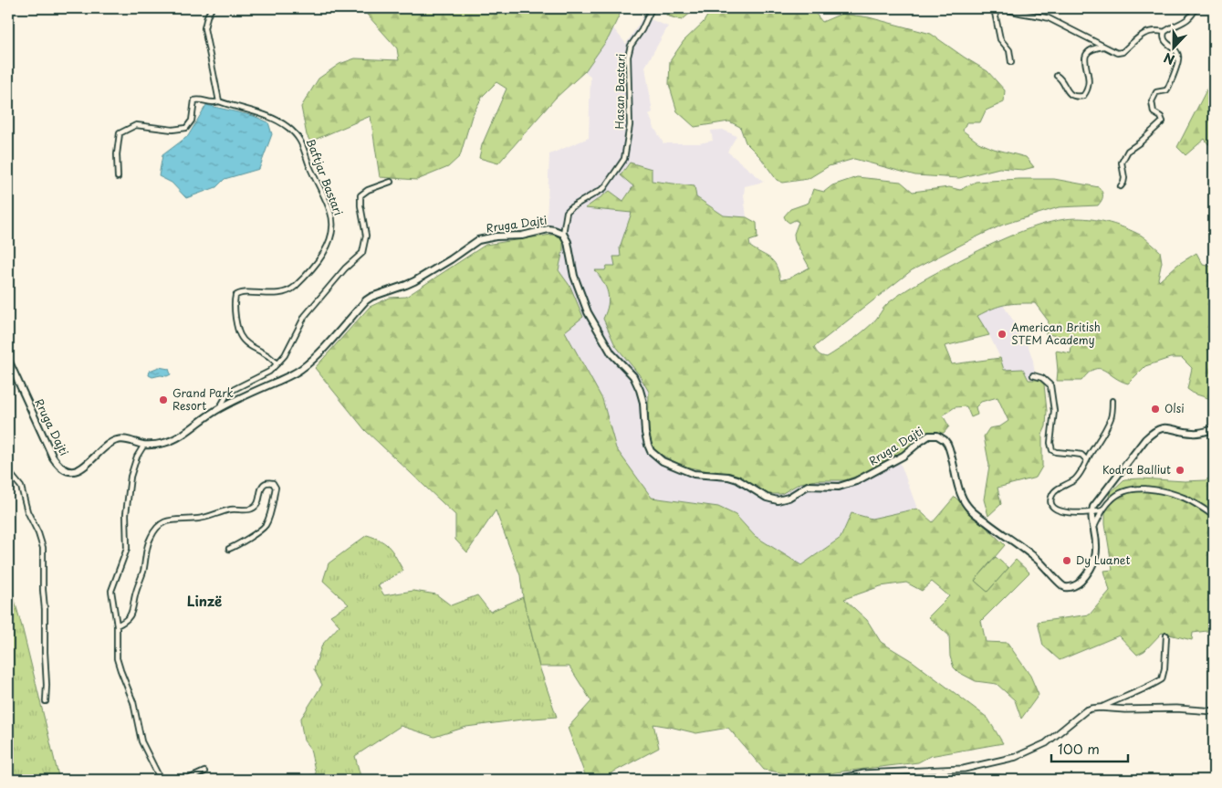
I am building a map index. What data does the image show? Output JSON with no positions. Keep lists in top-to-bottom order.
{
  "streets": {
    "main road": ["Rruga Dajti"],
    "street": ["Hasan Bastari", "Baftjar Bastari"]
  },
  "crossings": [
    ["Hasan Bastari", "Rruga Dajti"],
    ["Baftjar Bastari", "Rruga Dajti"]
  ],
  "districts": ["Linzë"],
  "places": [
    "American British STEM Academy",
    "Grand Park Resort",
    "Olsi",
    "Kodra Balliut",
    "Dy Luanet"
  ],
  "scale_bar": "100 m",
  "north": "bottom"
}
